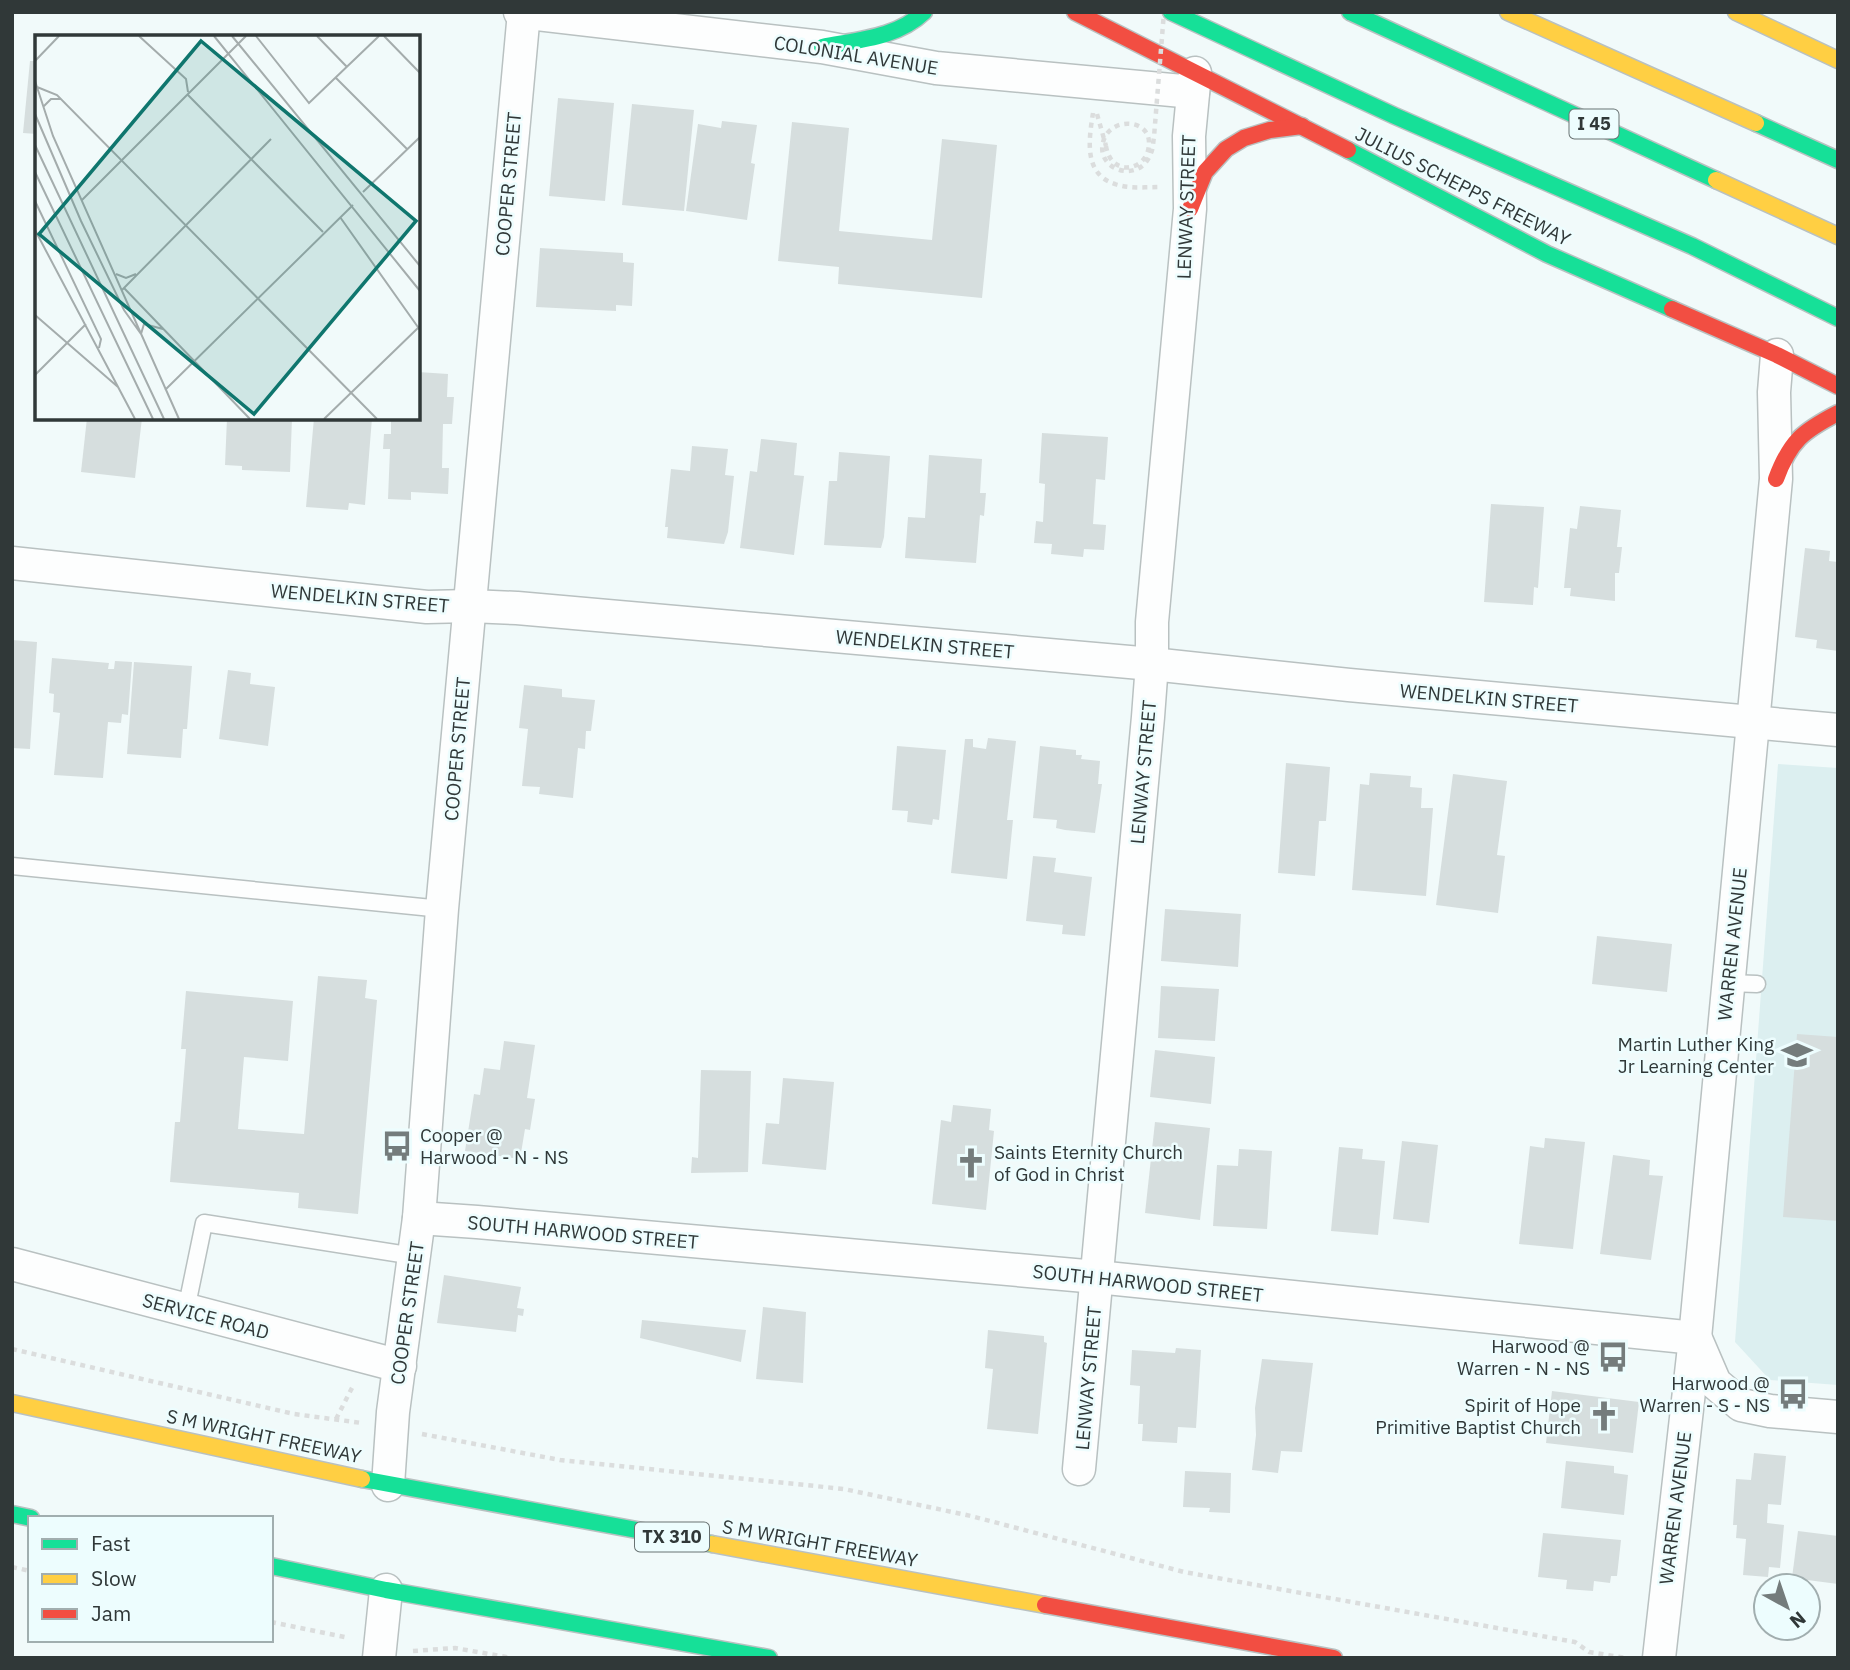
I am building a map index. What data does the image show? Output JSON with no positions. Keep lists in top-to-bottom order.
{
  "streets": {
    "main road": [
      "I 45",
      "JULIUS SCHEPPS FREEWAY",
      "S M WRIGHT FREEWAY",
      "TX 310"
    ],
    "street": [
      "COLONIAL AVENUE",
      "COOPER STREET",
      "LENWAY STREET",
      "WENDELKIN STREET",
      "WARREN AVENUE",
      "SOUTH HARWOOD STREET",
      "SERVICE ROAD"
    ]
  },
  "crossings": [
    ["COLONIAL AVENUE", "COOPER STREET"],
    ["COLONIAL AVENUE", "JULIUS SCHEPPS FREEWAY"],
    ["COLONIAL AVENUE", "LENWAY STREET"],
    ["COOPER STREET", "WENDELKIN STREET"],
    ["COOPER STREET", "SOUTH HARWOOD STREET"],
    ["COOPER STREET", "SERVICE ROAD"],
    ["COOPER STREET", "S M WRIGHT FREEWAY"],
    ["JULIUS SCHEPPS FREEWAY", "LENWAY STREET"],
    ["JULIUS SCHEPPS FREEWAY", "WARREN AVENUE"],
    ["LENWAY STREET", "WENDELKIN STREET"],
    ["LENWAY STREET", "SOUTH HARWOOD STREET"],
    ["WENDELKIN STREET", "WARREN AVENUE"],
    ["WARREN AVENUE", "SOUTH HARWOOD STREET"]
  ],
  "places": {
    "school or university": ["Martin Luther King Jr Learning Center"],
    "bus stop": ["Cooper @ Harwood - N - NS", "Harwood @ Warren - N - NS", "Harwood @ Warren - S - NS"],
    "church": ["Saints Eternity Church of God in Christ", "Spirit of Hope Primitive Baptist Church"]
  },
  "legend": ["Fast", "Slow", "Jam"],
  "north": "bottom right"
}
